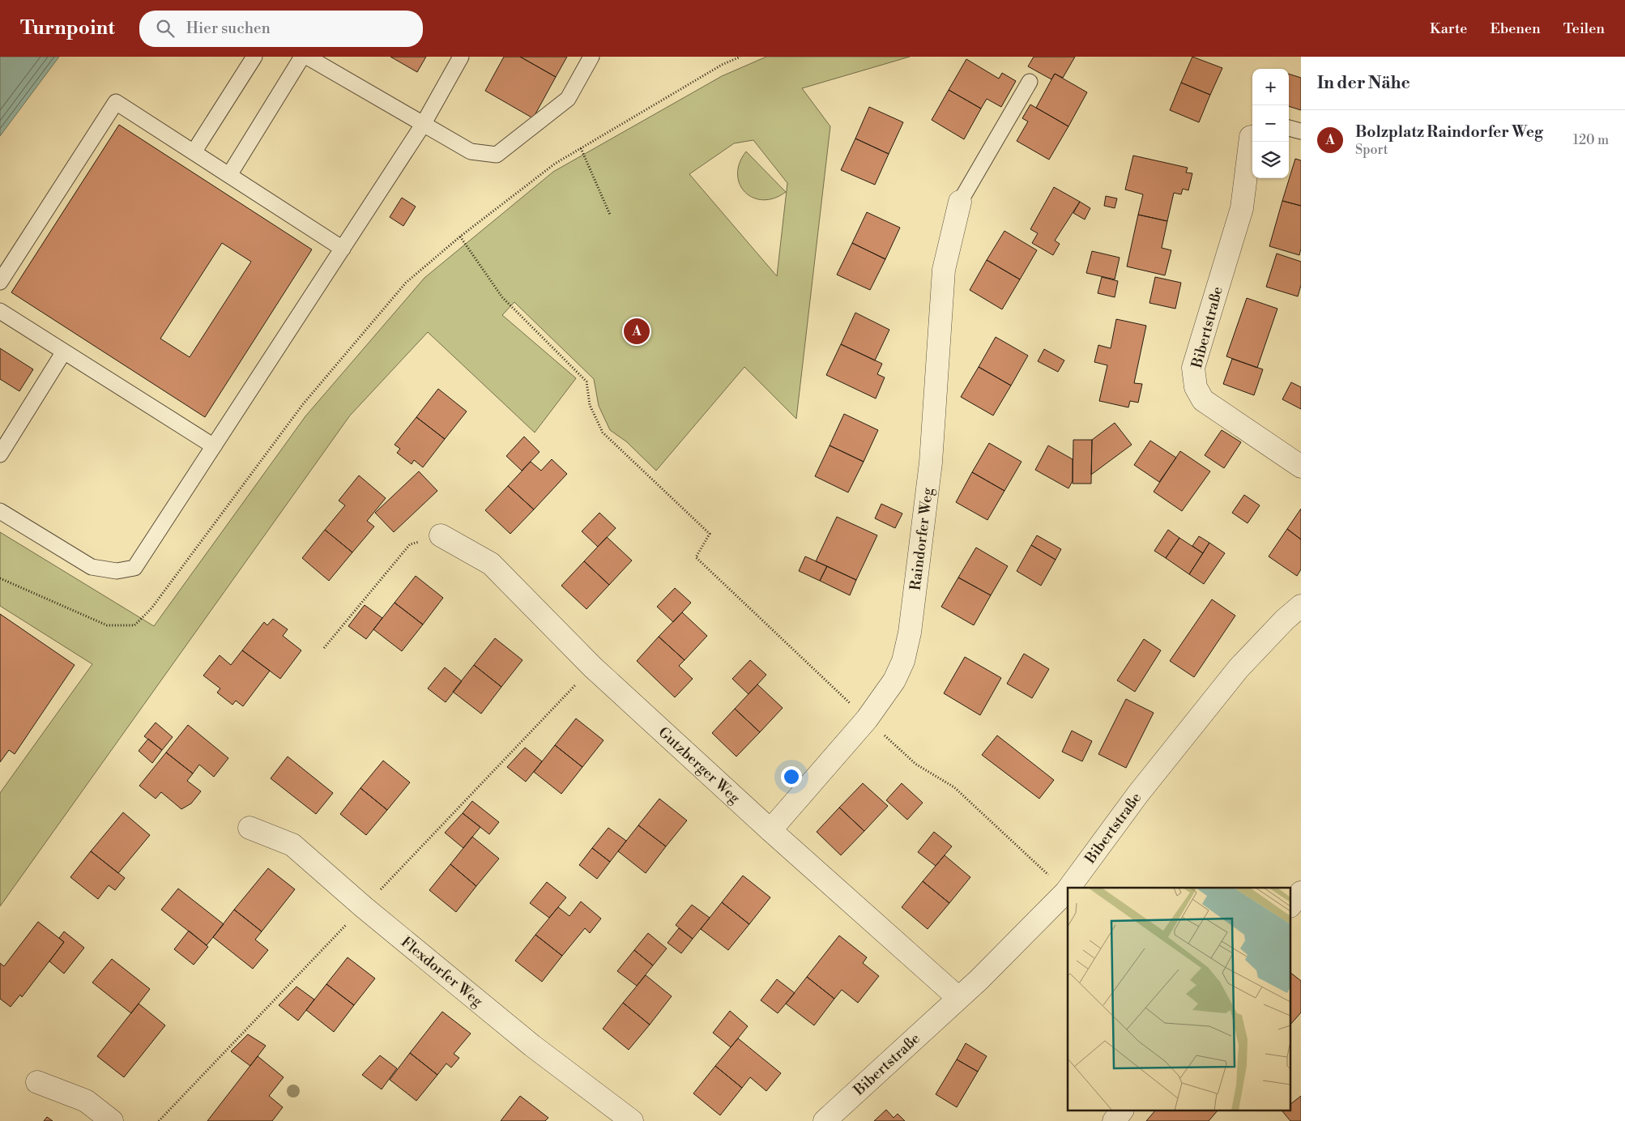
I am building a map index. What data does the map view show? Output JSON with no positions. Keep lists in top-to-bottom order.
{
  "streets": {
    "street": [
      "Bibertstraße",
      "Raindorfer Weg",
      "Gutzberger Weg",
      "Flexdorfer Weg"
    ]
  },
  "crossings": [
    ["Bibertstraße", "Gutzberger Weg"],
    ["Raindorfer Weg", "Gutzberger Weg"]
  ],
  "page": {
    "header": "Turnpoint",
    "search": "Hier suchen",
    "nav": ["Karte", "Ebenen", "Teilen"],
    "heading": "In der Nähe",
    "map_buttons": ["+", "−"],
    "list": [
      {
        "mark": "A",
        "name": "Bolzplatz Raindorfer Weg",
        "note": "Sport",
        "value": "120 m"
      }
    ],
    "pins": "A"
  }
}
